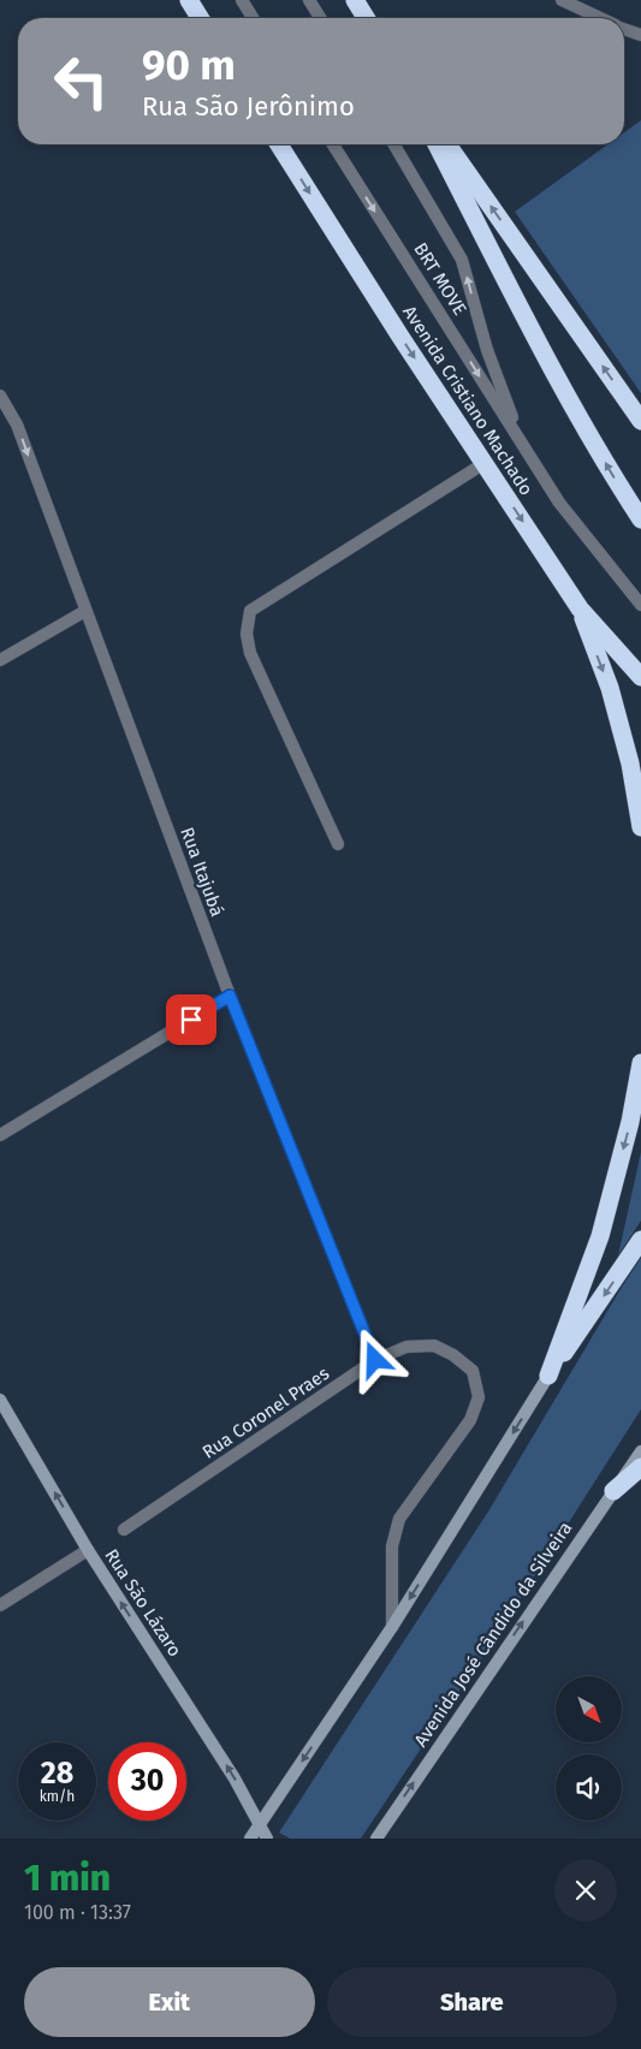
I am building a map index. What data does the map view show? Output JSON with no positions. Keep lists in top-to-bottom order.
{
  "streets": {
    "highway": ["Avenida Cristiano Machado"],
    "main road": ["Rua São Lázaro", "Avenida José Cândido da Silveira"],
    "street": ["BRT MOVE", "Rua Itajubá", "Rua Coronel Praes"]
  },
  "crossings": [
    ["Rua Itajubá", "Rua Coronel Praes"]
  ],
  "one_way": ["Rua São Lázaro"],
  "north": "bottom right",
  "page": {
    "turn": ["90 m", "Rua São Jerônimo"],
    "speed": "28 km/h",
    "limit": "30",
    "heading": ["1 min", "100 m · 13:37"],
    "buttons": ["Exit", "Share"]
  }
}
